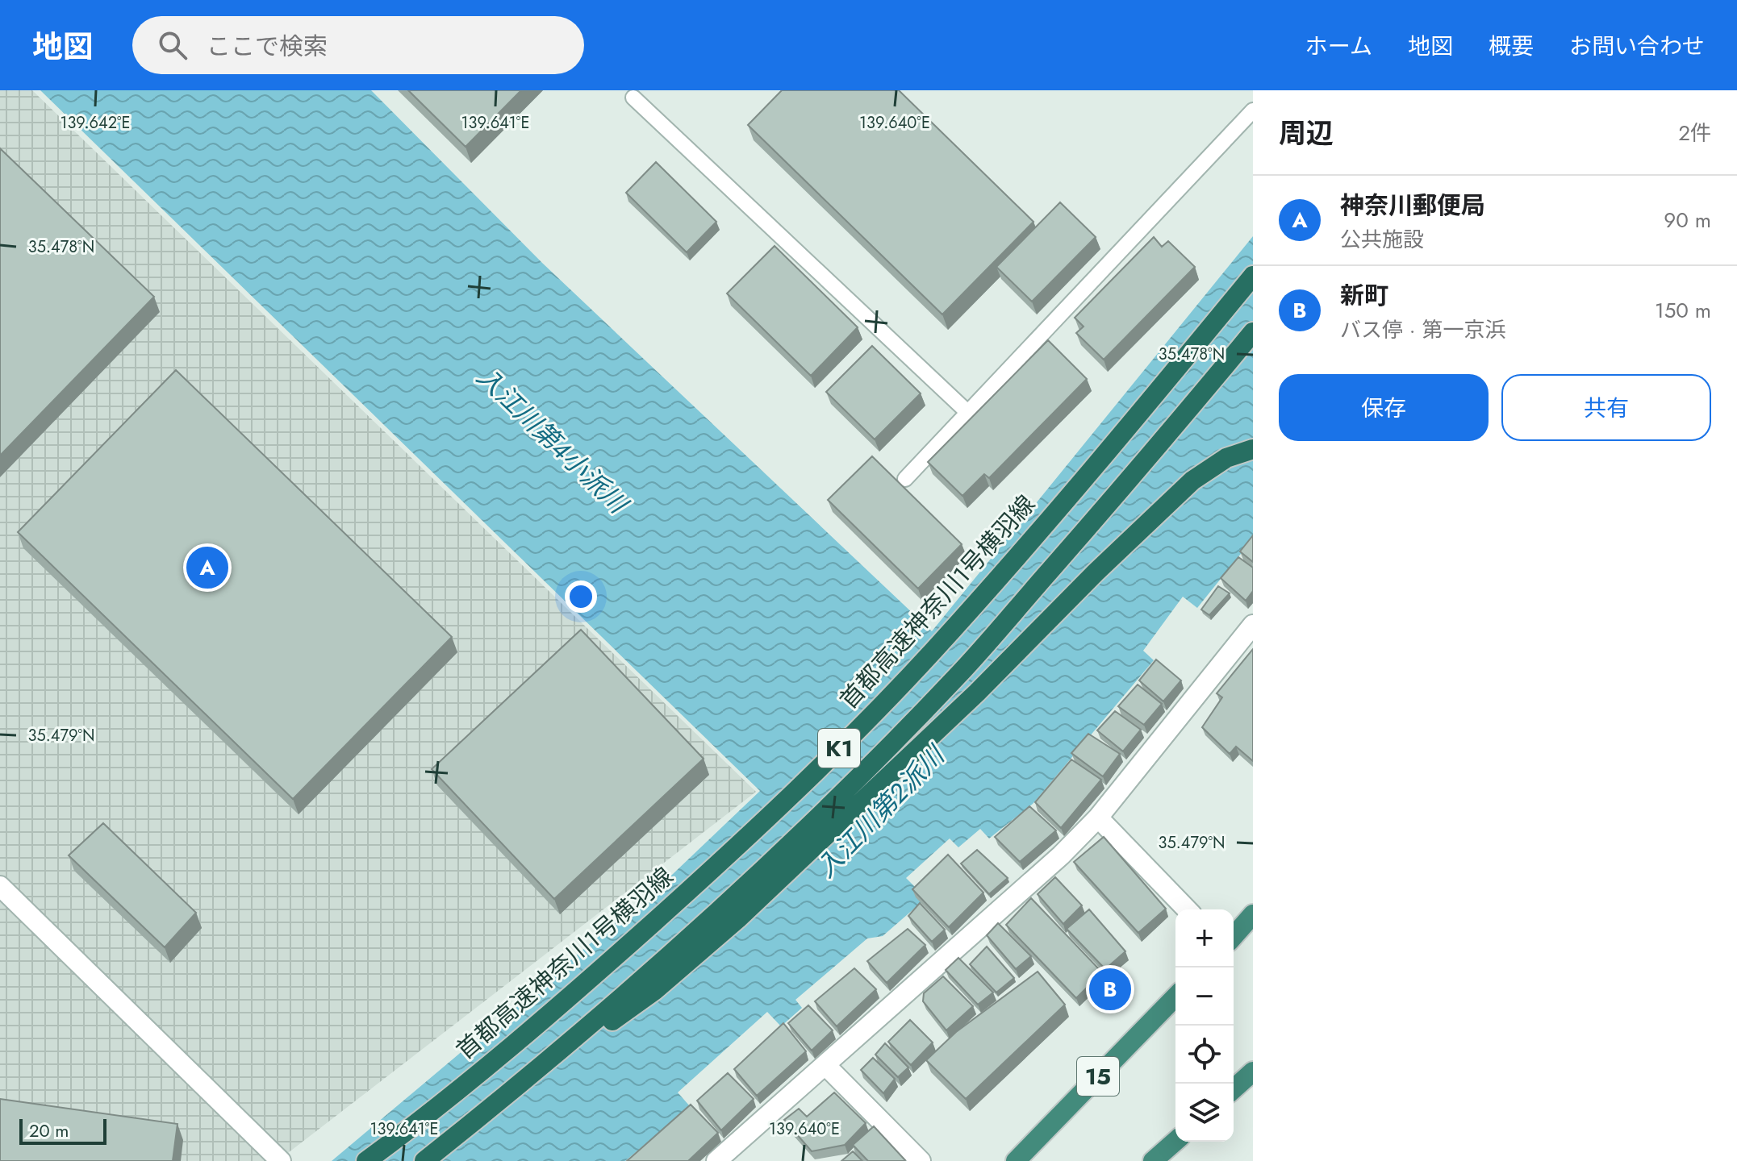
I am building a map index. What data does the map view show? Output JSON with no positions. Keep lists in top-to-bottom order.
{
  "streets": {
    "highway": ["首都高速神奈川1号横羽線", "K1", "15"]
  },
  "water": ["入江川第4小派川", "入江川第2派川"],
  "scale_bar": "20 m",
  "page": {
    "header": "地図",
    "search": "ここで検索",
    "nav": [
      "ホーム",
      "地図",
      "概要",
      "お問い合わせ"
    ],
    "heading": ["周辺", "2件"],
    "list": [
      {
        "mark": "A",
        "name": "神奈川郵便局",
        "note": "公共施設",
        "value": "90 m"
      },
      {
        "mark": "B",
        "name": "新町",
        "note": "バス停 · 第一京浜",
        "value": "150 m"
      }
    ],
    "buttons": ["保存", "共有"],
    "pins": ["A", "B"],
    "map_buttons": ["+", "−"],
    "scale": "20 m"
  },
  "coordinates": [
    "139.642°E",
    "139.641°E",
    "139.640°E",
    "35.478°N",
    "35.479°N"
  ]
}
